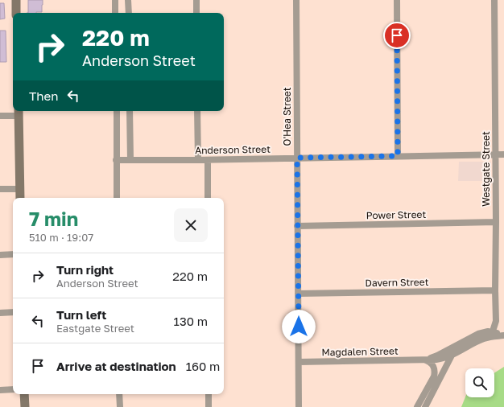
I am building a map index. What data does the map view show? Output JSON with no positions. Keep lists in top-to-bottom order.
{
  "streets": {
    "street": [
      "O'Hea Street",
      "Anderson Street",
      "Westgate Street",
      "Power Street",
      "Davern Street",
      "Magdalen Street"
    ]
  },
  "crossings": [
    ["O'Hea Street", "Anderson Street"],
    ["O'Hea Street", "Power Street"],
    ["O'Hea Street", "Davern Street"],
    ["O'Hea Street", "Magdalen Street"],
    ["Anderson Street", "Westgate Street"],
    ["Westgate Street", "Power Street"],
    ["Westgate Street", "Davern Street"],
    ["Westgate Street", "Magdalen Street"]
  ],
  "page": {
    "turn": ["220 m", "Anderson Street"],
    "then": "Then",
    "heading": ["7 min", "510 m · 19:07"],
    "list": [
      {
        "name": "Turn right",
        "note": "Anderson Street",
        "value": "220 m"
      },
      {
        "name": "Turn left",
        "note": "Eastgate Street",
        "value": "130 m"
      },
      {
        "name": "Arrive at destination",
        "value": "160 m"
      }
    ]
  }
}
